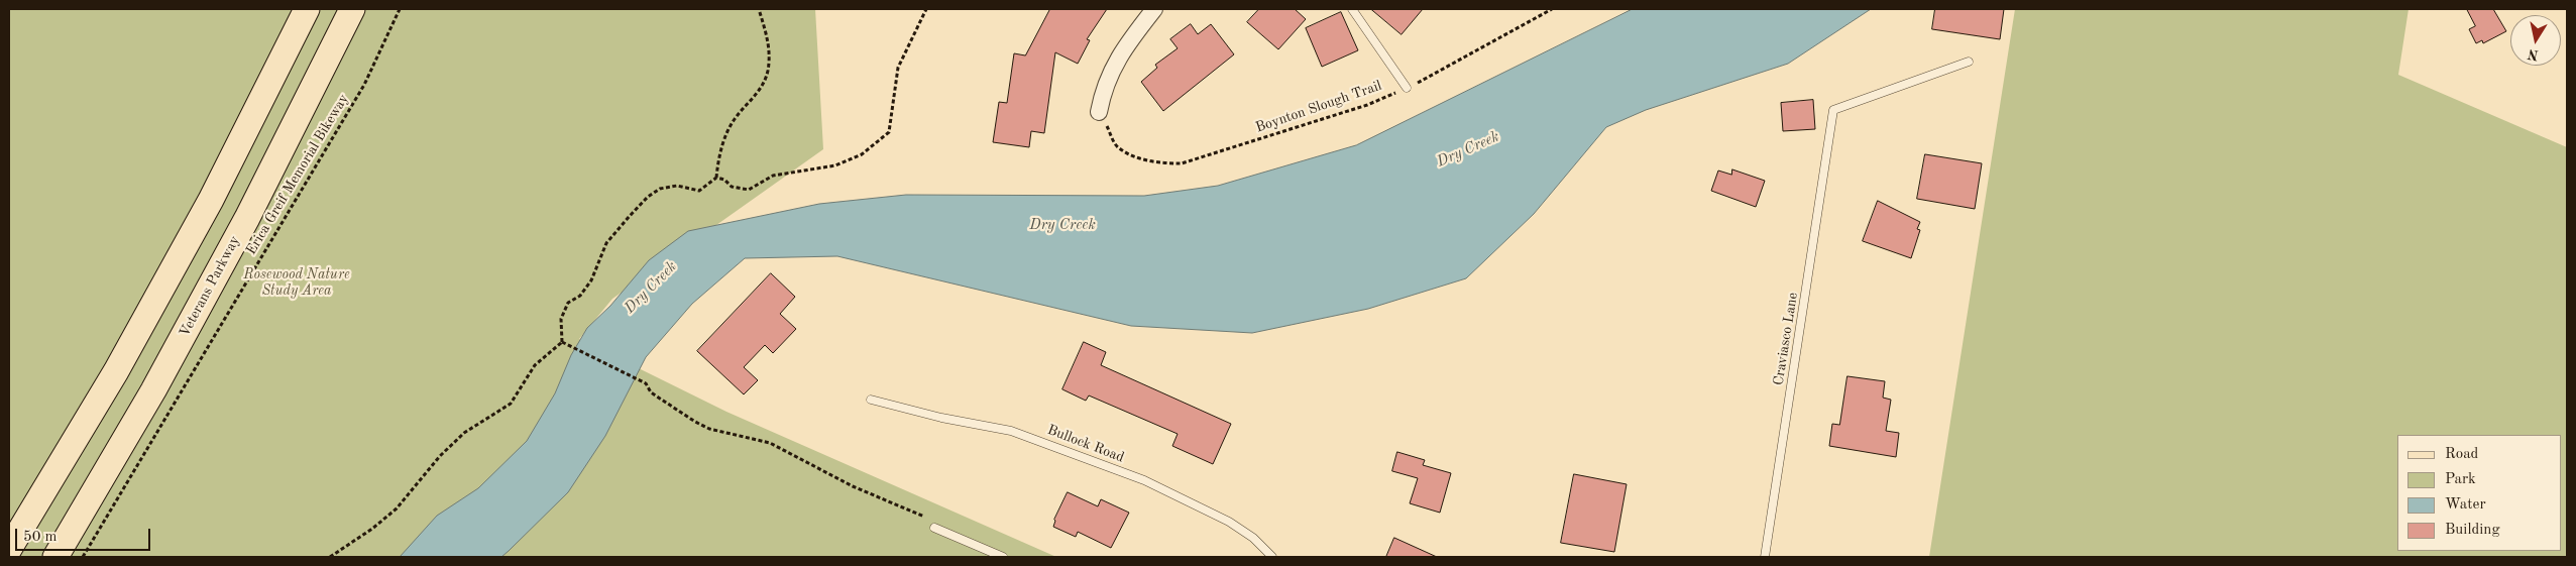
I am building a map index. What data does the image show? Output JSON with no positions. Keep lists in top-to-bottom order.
{
  "streets": {
    "main road": ["Veterans Parkway"],
    "lane": ["Craviasco Lane", "Bullock Road"],
    "path": ["Boynton Slough Trail", "Erica Greif Memorial Bikeway"]
  },
  "water": ["Dry Creek"],
  "parks": ["Rosewood Nature Study Area"],
  "legend": [
    "Road",
    "Park",
    "Water",
    "Building"
  ],
  "scale_bar": "50 m",
  "north": "bottom"
}
